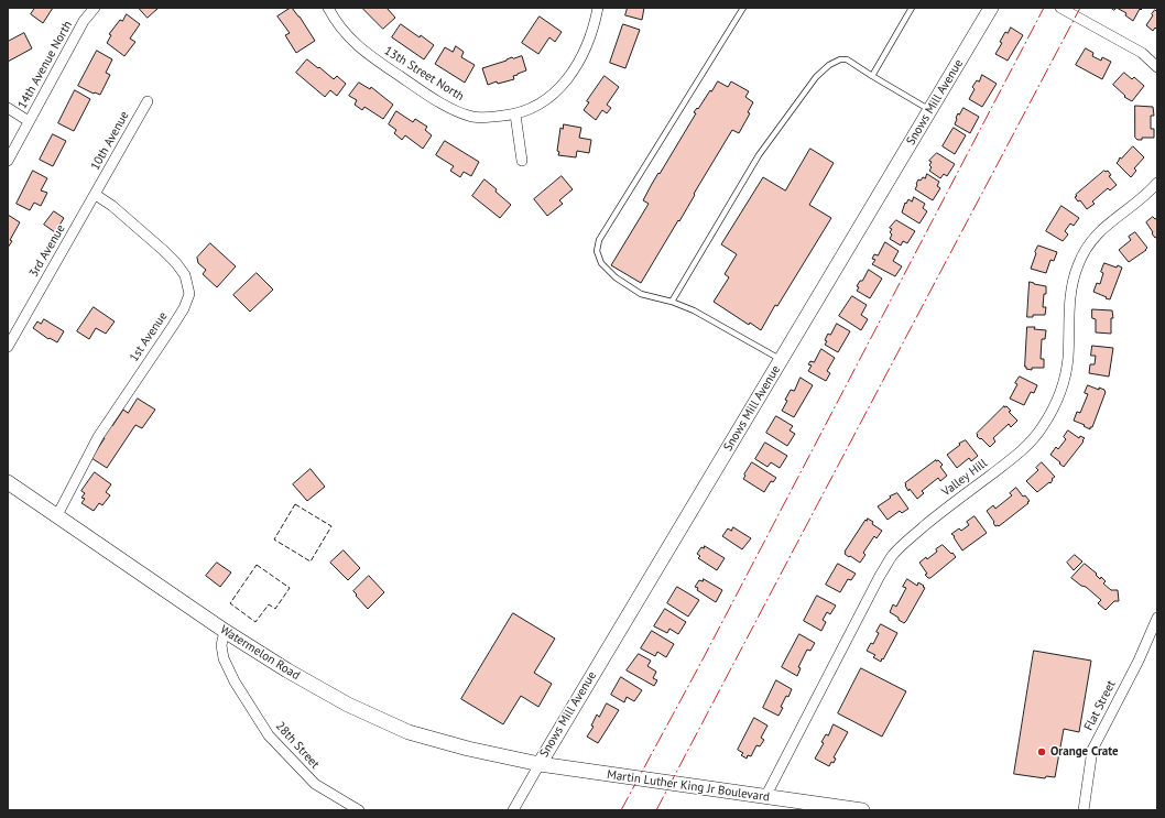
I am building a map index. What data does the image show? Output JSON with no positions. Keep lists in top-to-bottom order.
{
  "streets": {
    "main road": ["Snows Mill Avenue", "Watermelon Road", "Martin Luther King Jr Boulevard"],
    "street": [
      "14th Avenue North",
      "13th Street North",
      "10th Avenue",
      "3rd Avenue",
      "1st Avenue",
      "Valley Hill",
      "Flat Street",
      "28th Street"
    ]
  },
  "crossings": [
    ["Snows Mill Avenue", "Watermelon Road"],
    ["Snows Mill Avenue", "Martin Luther King Jr Boulevard"],
    ["10th Avenue", "3rd Avenue"],
    ["10th Avenue", "1st Avenue"],
    ["3rd Avenue", "1st Avenue"],
    ["1st Avenue", "Watermelon Road"],
    ["Valley Hill", "Martin Luther King Jr Boulevard"],
    ["Watermelon Road", "28th Street"],
    ["Watermelon Road", "Martin Luther King Jr Boulevard"]
  ],
  "places": ["Orange Crate"]
}
